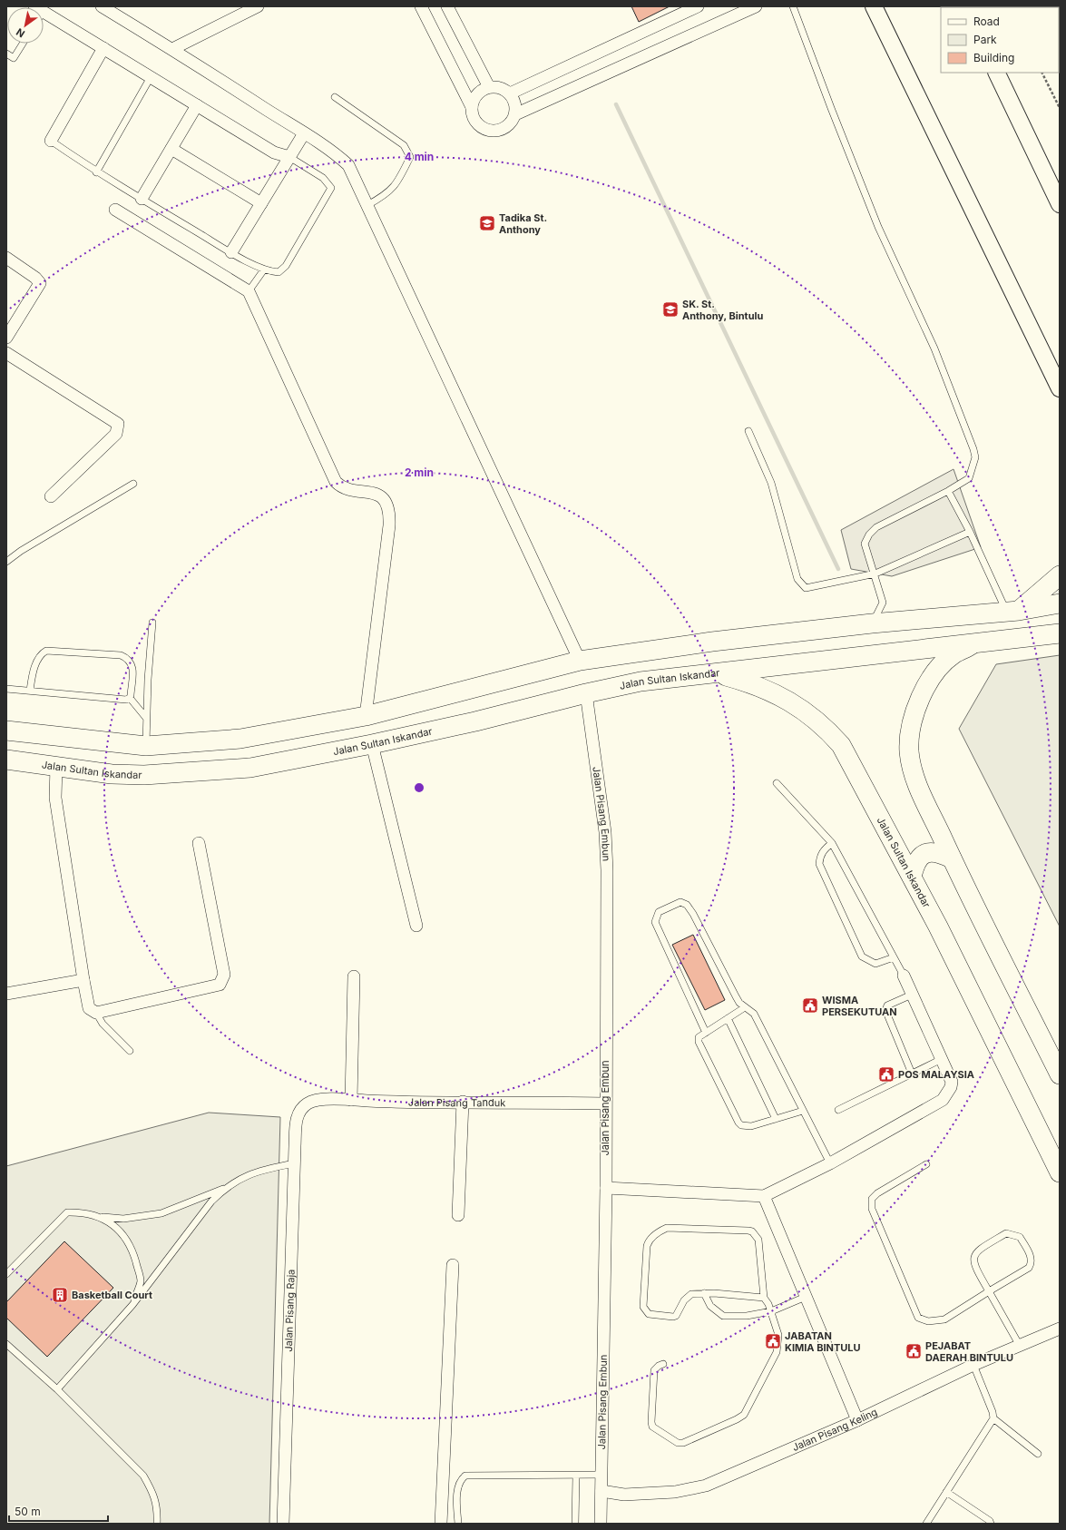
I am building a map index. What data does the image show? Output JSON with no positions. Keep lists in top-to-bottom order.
{
  "streets": {
    "main road": ["Jalan Sultan Iskandar"],
    "street": [
      "Jalan Pisang Embun",
      "Jalan Pisang Tanduk",
      "Jalan Pisang Raja",
      "Jalan Pisang Keling"
    ]
  },
  "crossings": [
    ["Jalan Sultan Iskandar", "Jalan Pisang Embun"],
    ["Jalan Pisang Embun", "Jalan Pisang Tanduk"],
    ["Jalan Pisang Embun", "Jalan Pisang Keling"],
    ["Jalan Pisang Tanduk", "Jalan Pisang Raja"]
  ],
  "places": {
    "school or university": ["Tadika St. Anthony", "SK. St. Anthony, Bintulu"],
    "public building": [
      "WISMA PERSEKUTUAN",
      "POS MALAYSIA",
      "JABATAN KIMIA BINTULU",
      "PEJABAT DAERAH BINTULU"
    ],
    "building": ["Basketball Court"]
  },
  "legend": ["Road", "Park", "Building"],
  "scale_bar": "50 m",
  "north": "bottom left",
  "rings": ["4 min", "2 min"]
}
